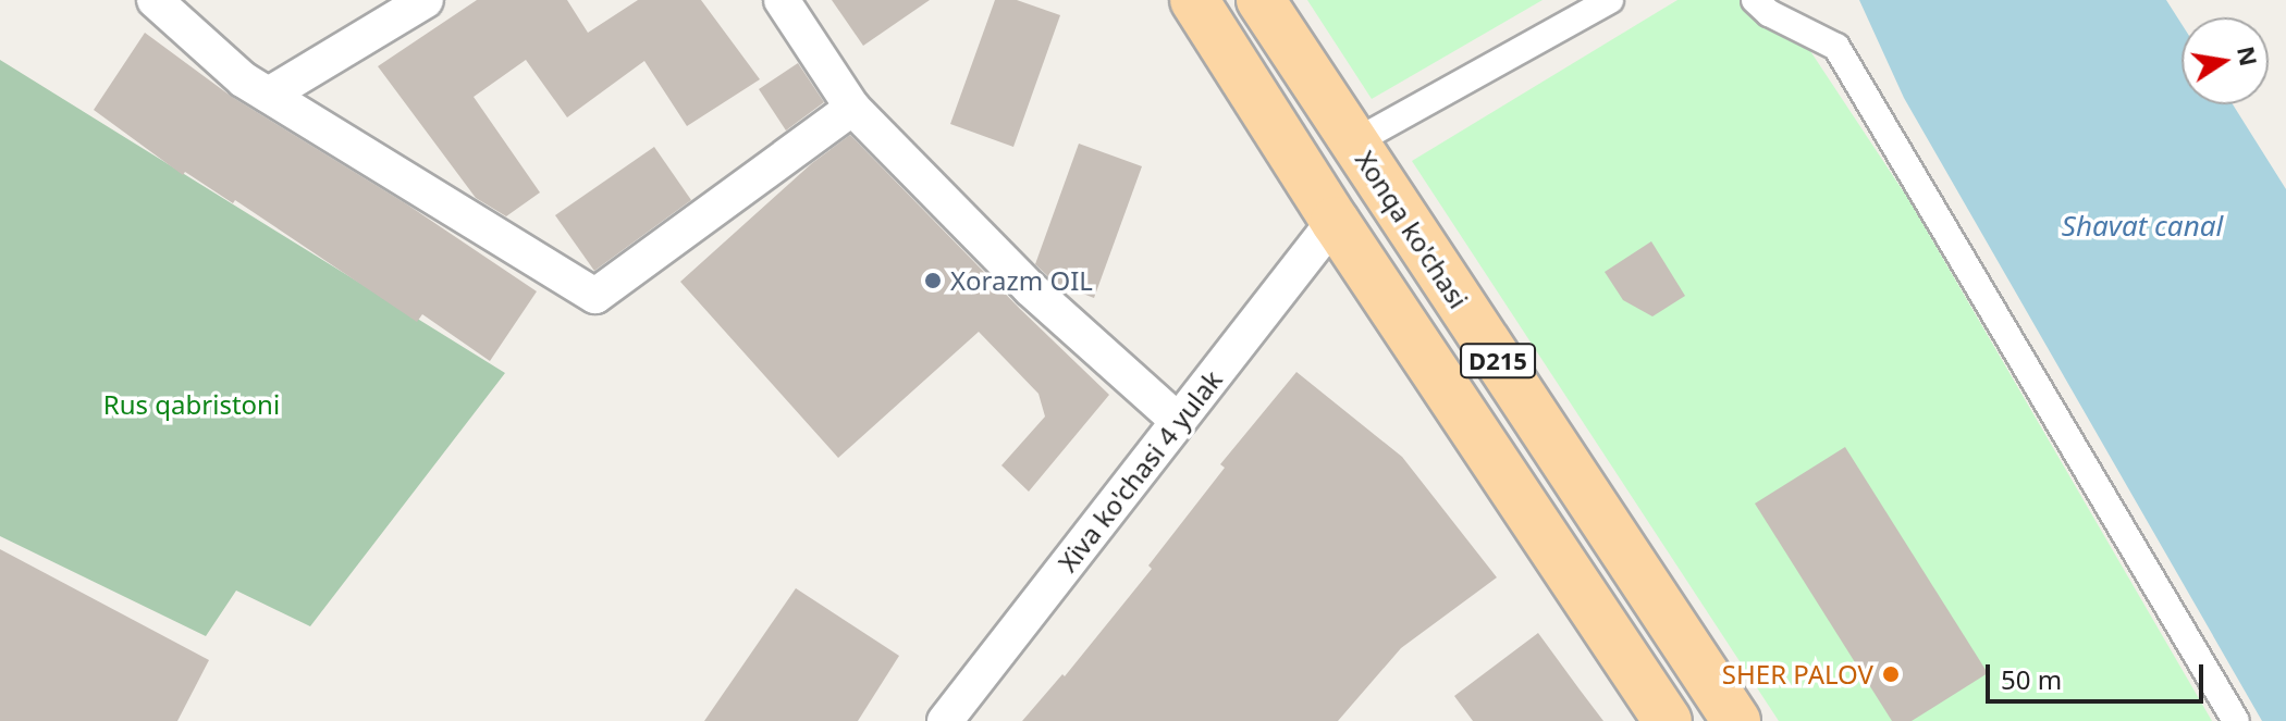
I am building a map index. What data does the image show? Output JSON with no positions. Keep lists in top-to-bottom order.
{
  "streets": {
    "main road": ["Xonqa ko'chasi", "D215"],
    "street": ["Xiva ko'chasi 4 yulak"]
  },
  "crossings": [
    ["D215", "Xiva ko'chasi 4 yulak"]
  ],
  "water": ["Shavat canal"],
  "parks": ["Rus qabristoni"],
  "places": ["Xorazm OIL", "SHER PALOV"],
  "scale_bar": "50 m",
  "north": "right"
}
